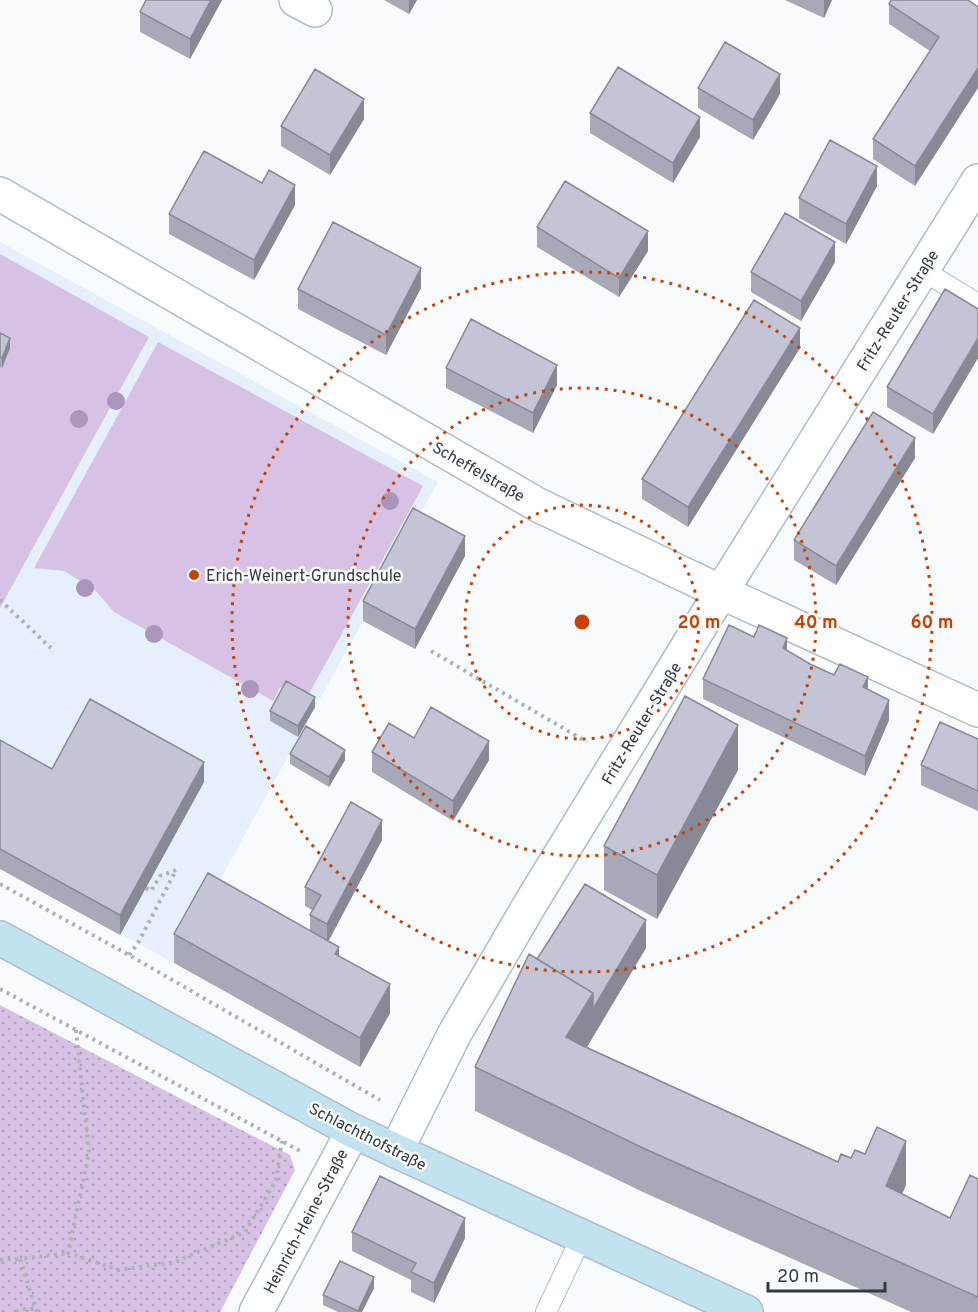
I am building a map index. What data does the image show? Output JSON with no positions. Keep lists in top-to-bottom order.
{
  "streets": {
    "street": [
      "Fritz-Reuter-Straße",
      "Scheffelstraße",
      "Schlachthofstraße",
      "Heinrich-Heine-Straße"
    ]
  },
  "crossings": [
    ["Fritz-Reuter-Straße", "Scheffelstraße"],
    ["Fritz-Reuter-Straße", "Schlachthofstraße"],
    ["Schlachthofstraße", "Heinrich-Heine-Straße"]
  ],
  "places": ["Erich-Weinert-Grundschule"],
  "scale_bar": "20 m",
  "rings": ["20 m", "40 m", "60 m"]
}
